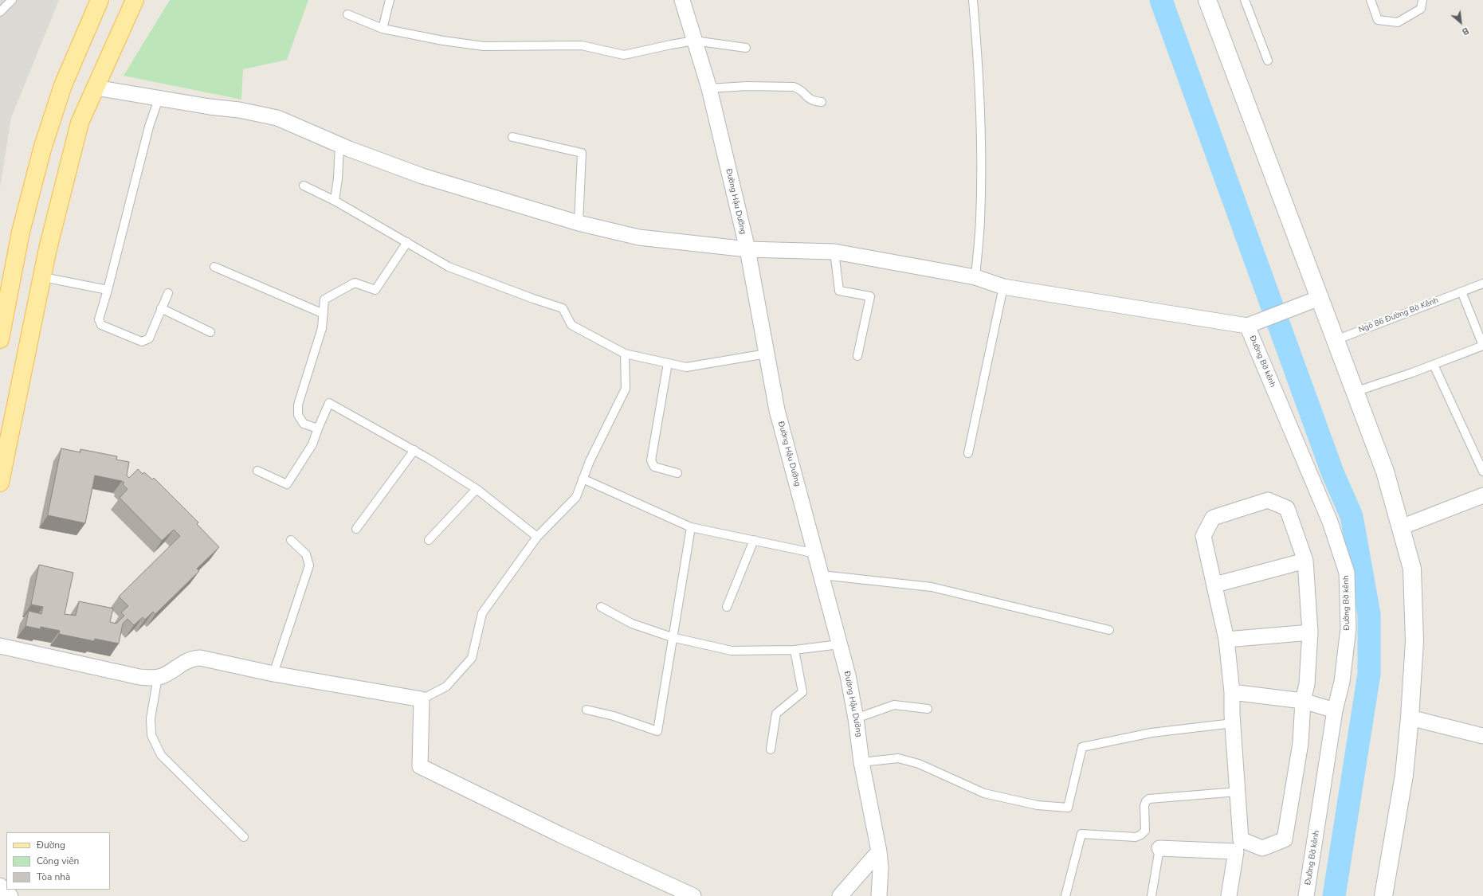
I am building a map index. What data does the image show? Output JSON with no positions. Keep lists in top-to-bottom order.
{
  "streets": {
    "street": ["Đường Hậu Dưỡng", "Đường Bờ kênh"],
    "lane": ["Ngõ 86 Đường Bờ Kênh"]
  },
  "legend": ["Đường", "Công viên", "Tòa nhà"],
  "north": "bottom right"
}
